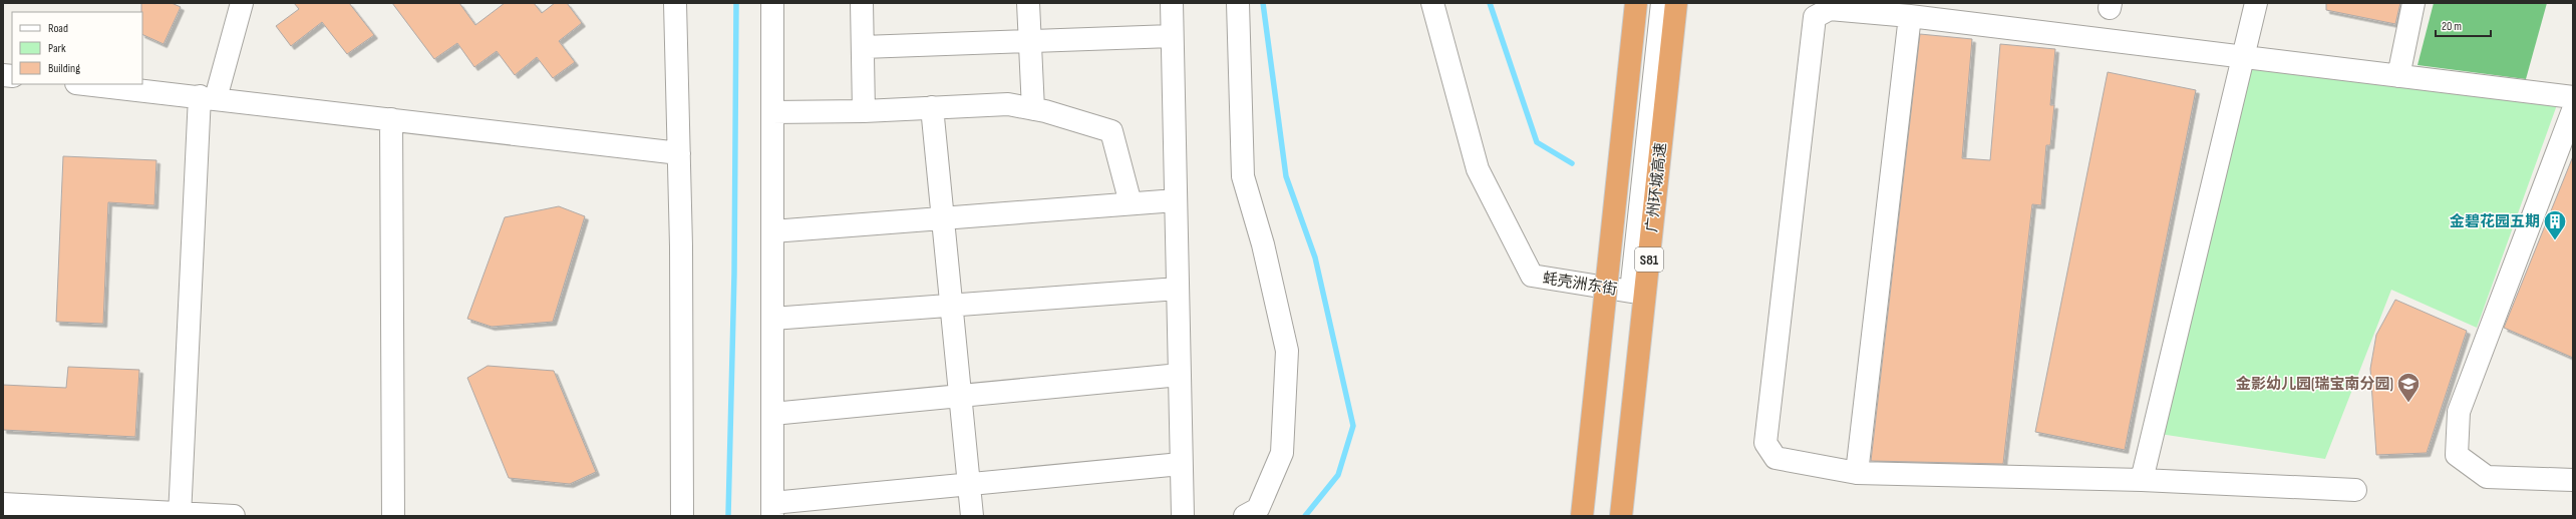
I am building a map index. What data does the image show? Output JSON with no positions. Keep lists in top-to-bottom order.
{
  "streets": {
    "highway": ["广州环城高速", "S81"],
    "street": ["蚝壳洲东街"]
  },
  "places": {
    "building": ["金碧花园五期"],
    "school or university": ["金影幼儿园(瑞宝南分园)"]
  },
  "legend": ["Road", "Park", "Building"],
  "scale_bar": "20 m"
}
